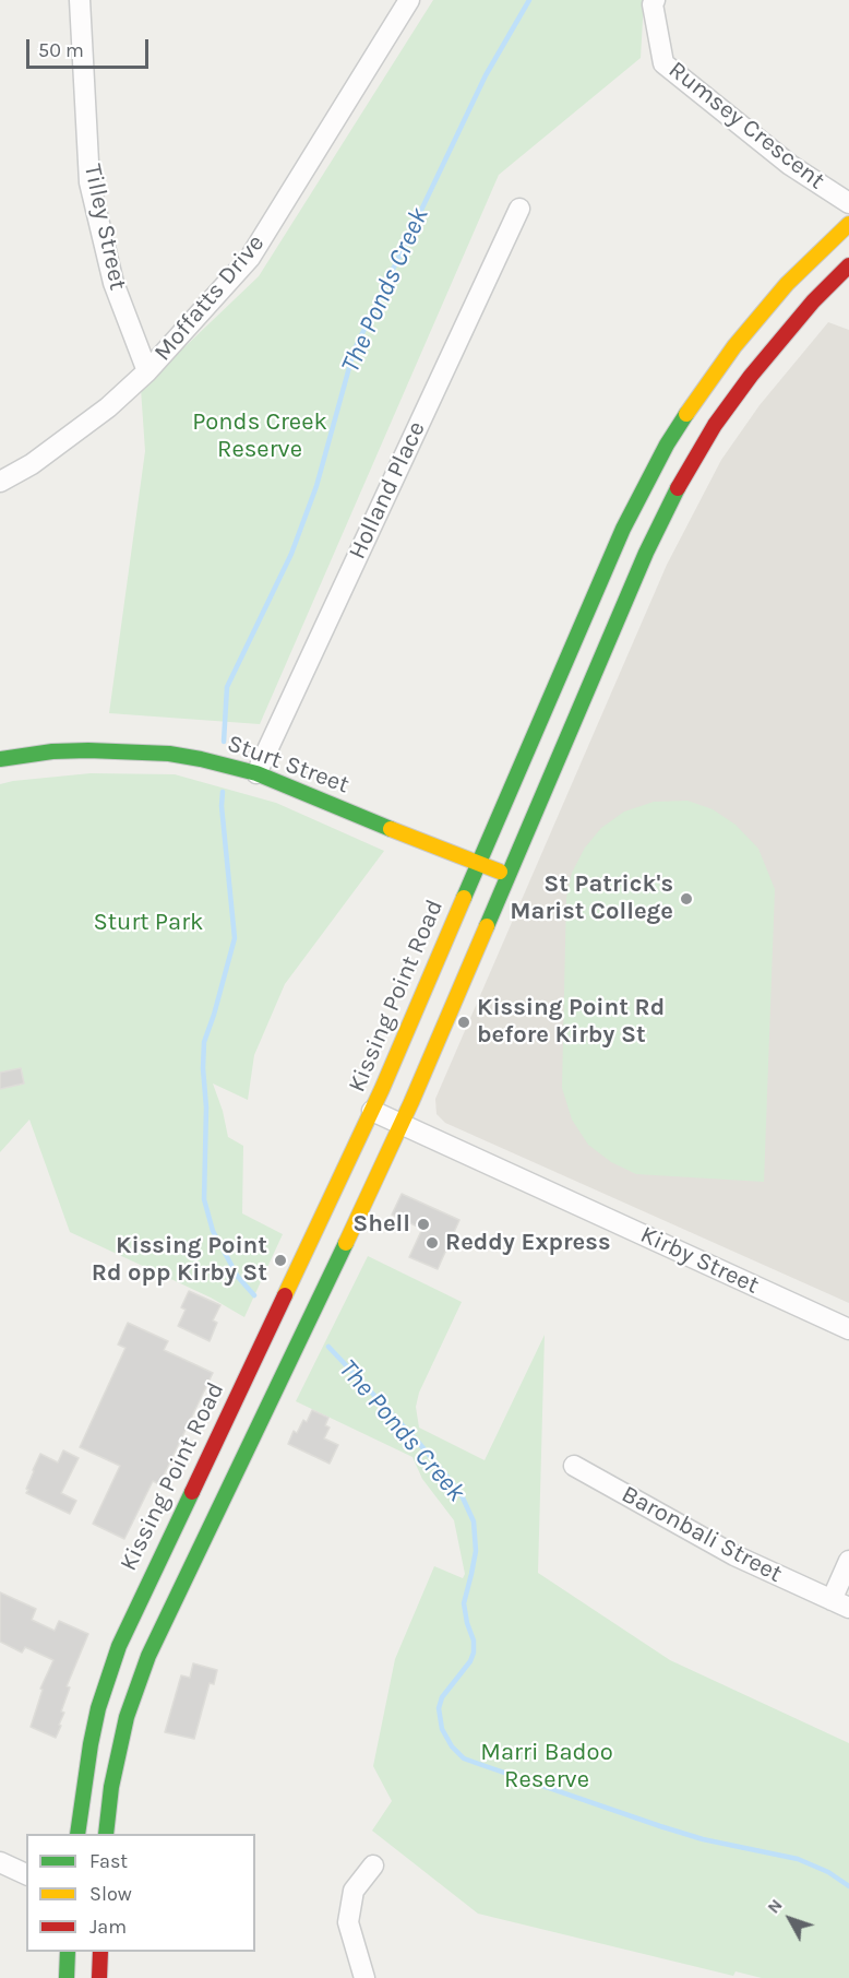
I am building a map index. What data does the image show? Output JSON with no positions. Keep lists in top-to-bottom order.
{
  "streets": {
    "main road": ["Sturt Street", "Kissing Point Road"],
    "street": [
      "Rumsey Crescent",
      "Tilley Street",
      "Moffatts Drive",
      "Holland Place",
      "Kirby Street",
      "Baronbali Street"
    ]
  },
  "crossings": [
    ["Tilley Street", "Moffatts Drive"],
    ["Holland Place", "Sturt Street"],
    ["Sturt Street", "Kissing Point Road"],
    ["Kissing Point Road", "Kirby Street"]
  ],
  "water": ["The Ponds Creek"],
  "parks": ["Ponds Creek Reserve", "Sturt Park", "Marri Badoo Reserve"],
  "places": [
    "St Patrick's Marist College",
    "Kissing Point Rd before Kirby St",
    "Shell",
    "Reddy Express",
    "Kissing Point Rd opp Kirby St"
  ],
  "legend": ["Fast", "Slow", "Jam"],
  "scale_bar": "50 m",
  "north": "top left"
}
